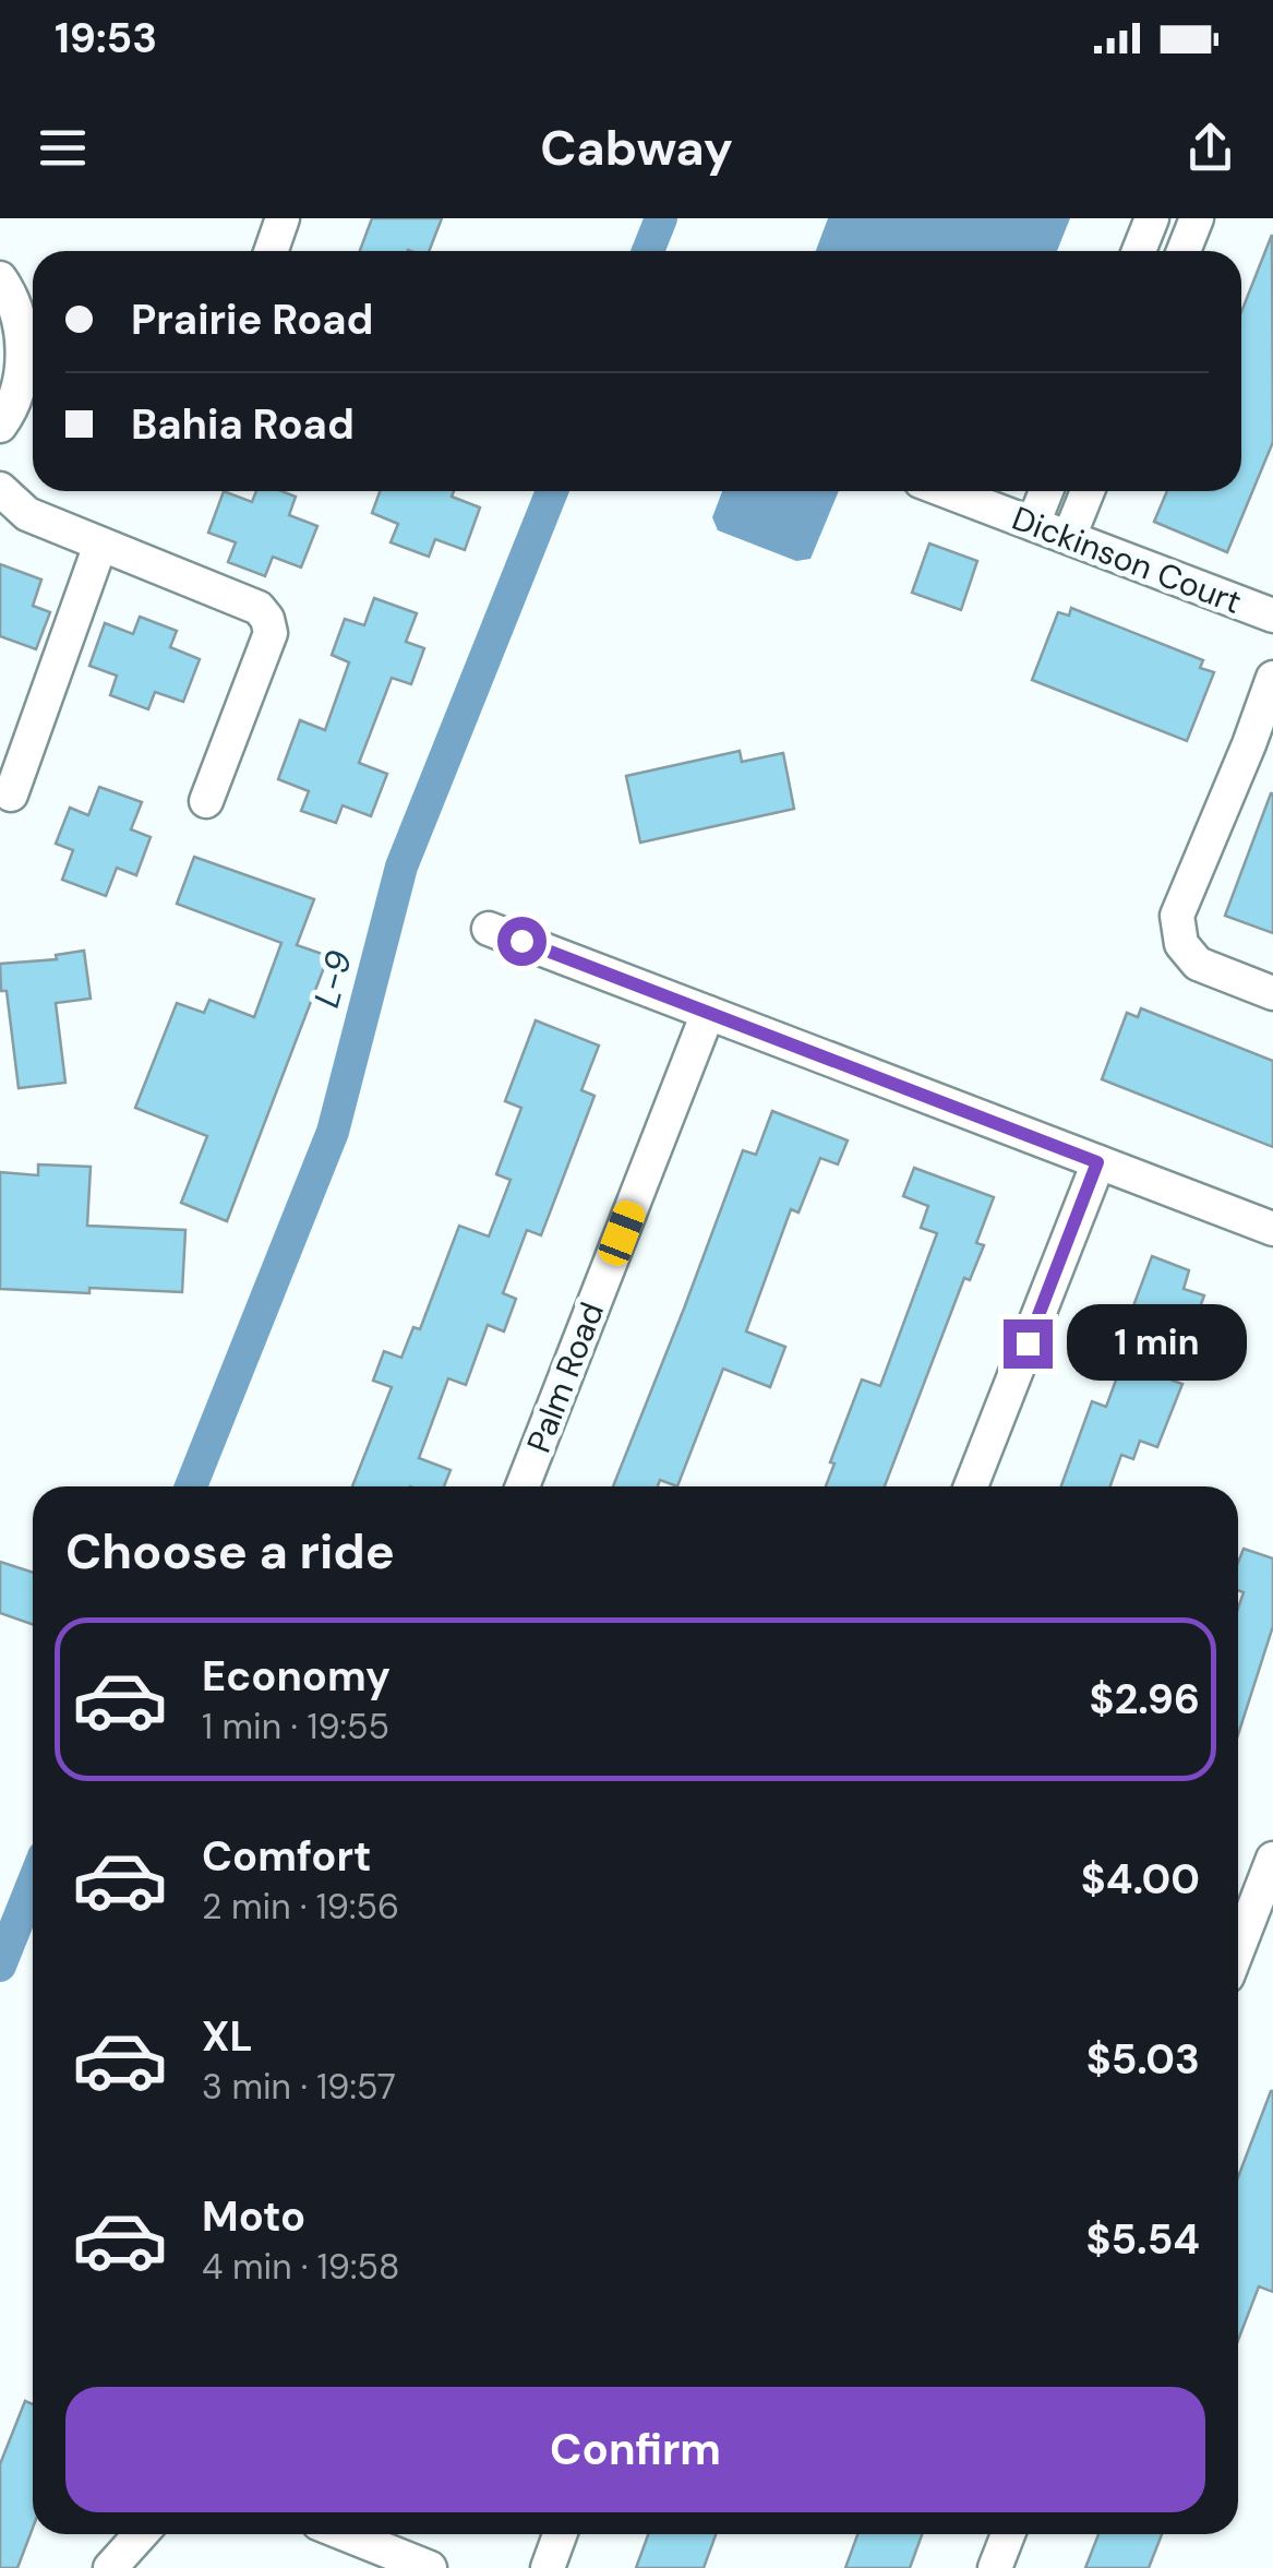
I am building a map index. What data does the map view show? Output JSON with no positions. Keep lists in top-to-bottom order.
{
  "streets": {
    "street": ["Dickinson Court", "Palm Road"]
  },
  "water": ["L-9"],
  "page": {
    "status": "19:53",
    "header": "Cabway",
    "banner": ["Prairie Road", "Bahia Road"],
    "bubble": "1 min",
    "heading": "Choose a ride",
    "list": [
      {
        "name": "Economy",
        "note": "1 min · 19:55",
        "value": "$2.96"
      },
      {
        "name": "Comfort",
        "note": "2 min · 19:56",
        "value": "$4.00"
      },
      {
        "name": "XL",
        "note": "3 min · 19:57",
        "value": "$5.03"
      },
      {
        "name": "Moto",
        "note": "4 min · 19:58",
        "value": "$5.54"
      }
    ],
    "buttons": "Confirm"
  }
}
